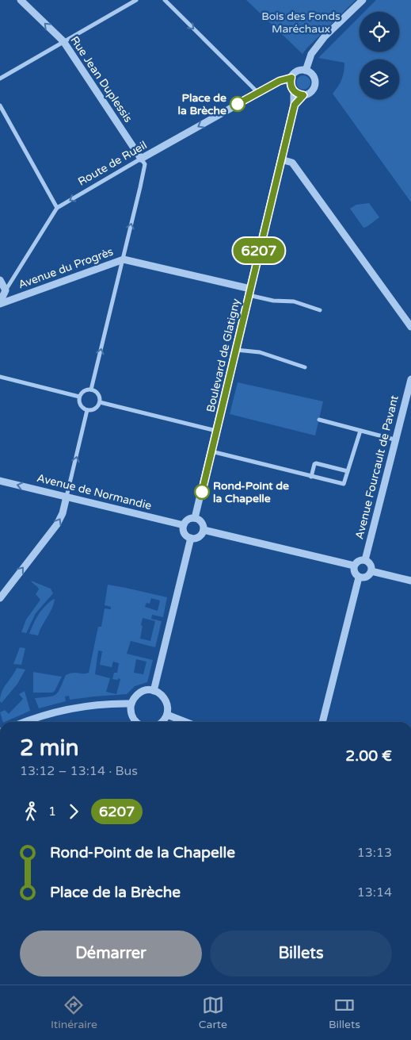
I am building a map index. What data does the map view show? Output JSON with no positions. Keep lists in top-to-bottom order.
{
  "streets": {
    "street": [
      "Rue Jean Duplessis",
      "Route de Rueil",
      "Avenue du Progrès",
      "Boulevard de Glatigny",
      "Avenue Fourcault de Pavant",
      "Avenue de Normandie"
    ]
  },
  "crossings": [
    ["Rue Jean Duplessis", "Route de Rueil"],
    ["Route de Rueil", "Avenue du Progrès"],
    ["Route de Rueil", "Boulevard de Glatigny"],
    ["Avenue du Progrès", "Boulevard de Glatigny"],
    ["Boulevard de Glatigny", "Avenue de Normandie"]
  ],
  "one_way": ["Route de Rueil", "Avenue de Normandie"],
  "parks": ["Bois des Fonds Maréchaux"],
  "places": ["Place de la Brèche", "Rond-Point de la Chapelle"],
  "lines": ["bus line 6207"],
  "page": {
    "on_map": "6207",
    "heading": ["2 min", "13:12 – 13:14 · Bus", "2.00 €"],
    "legs": ["1", "6207"],
    "list": [
      {
        "name": "Rond-Point de la Chapelle",
        "value": "13:13"
      },
      {
        "name": "Place de la Brèche",
        "value": "13:14"
      }
    ],
    "buttons": ["Démarrer", "Billets"],
    "tabs": ["Itinéraire", "Carte", "Billets"]
  }
}
